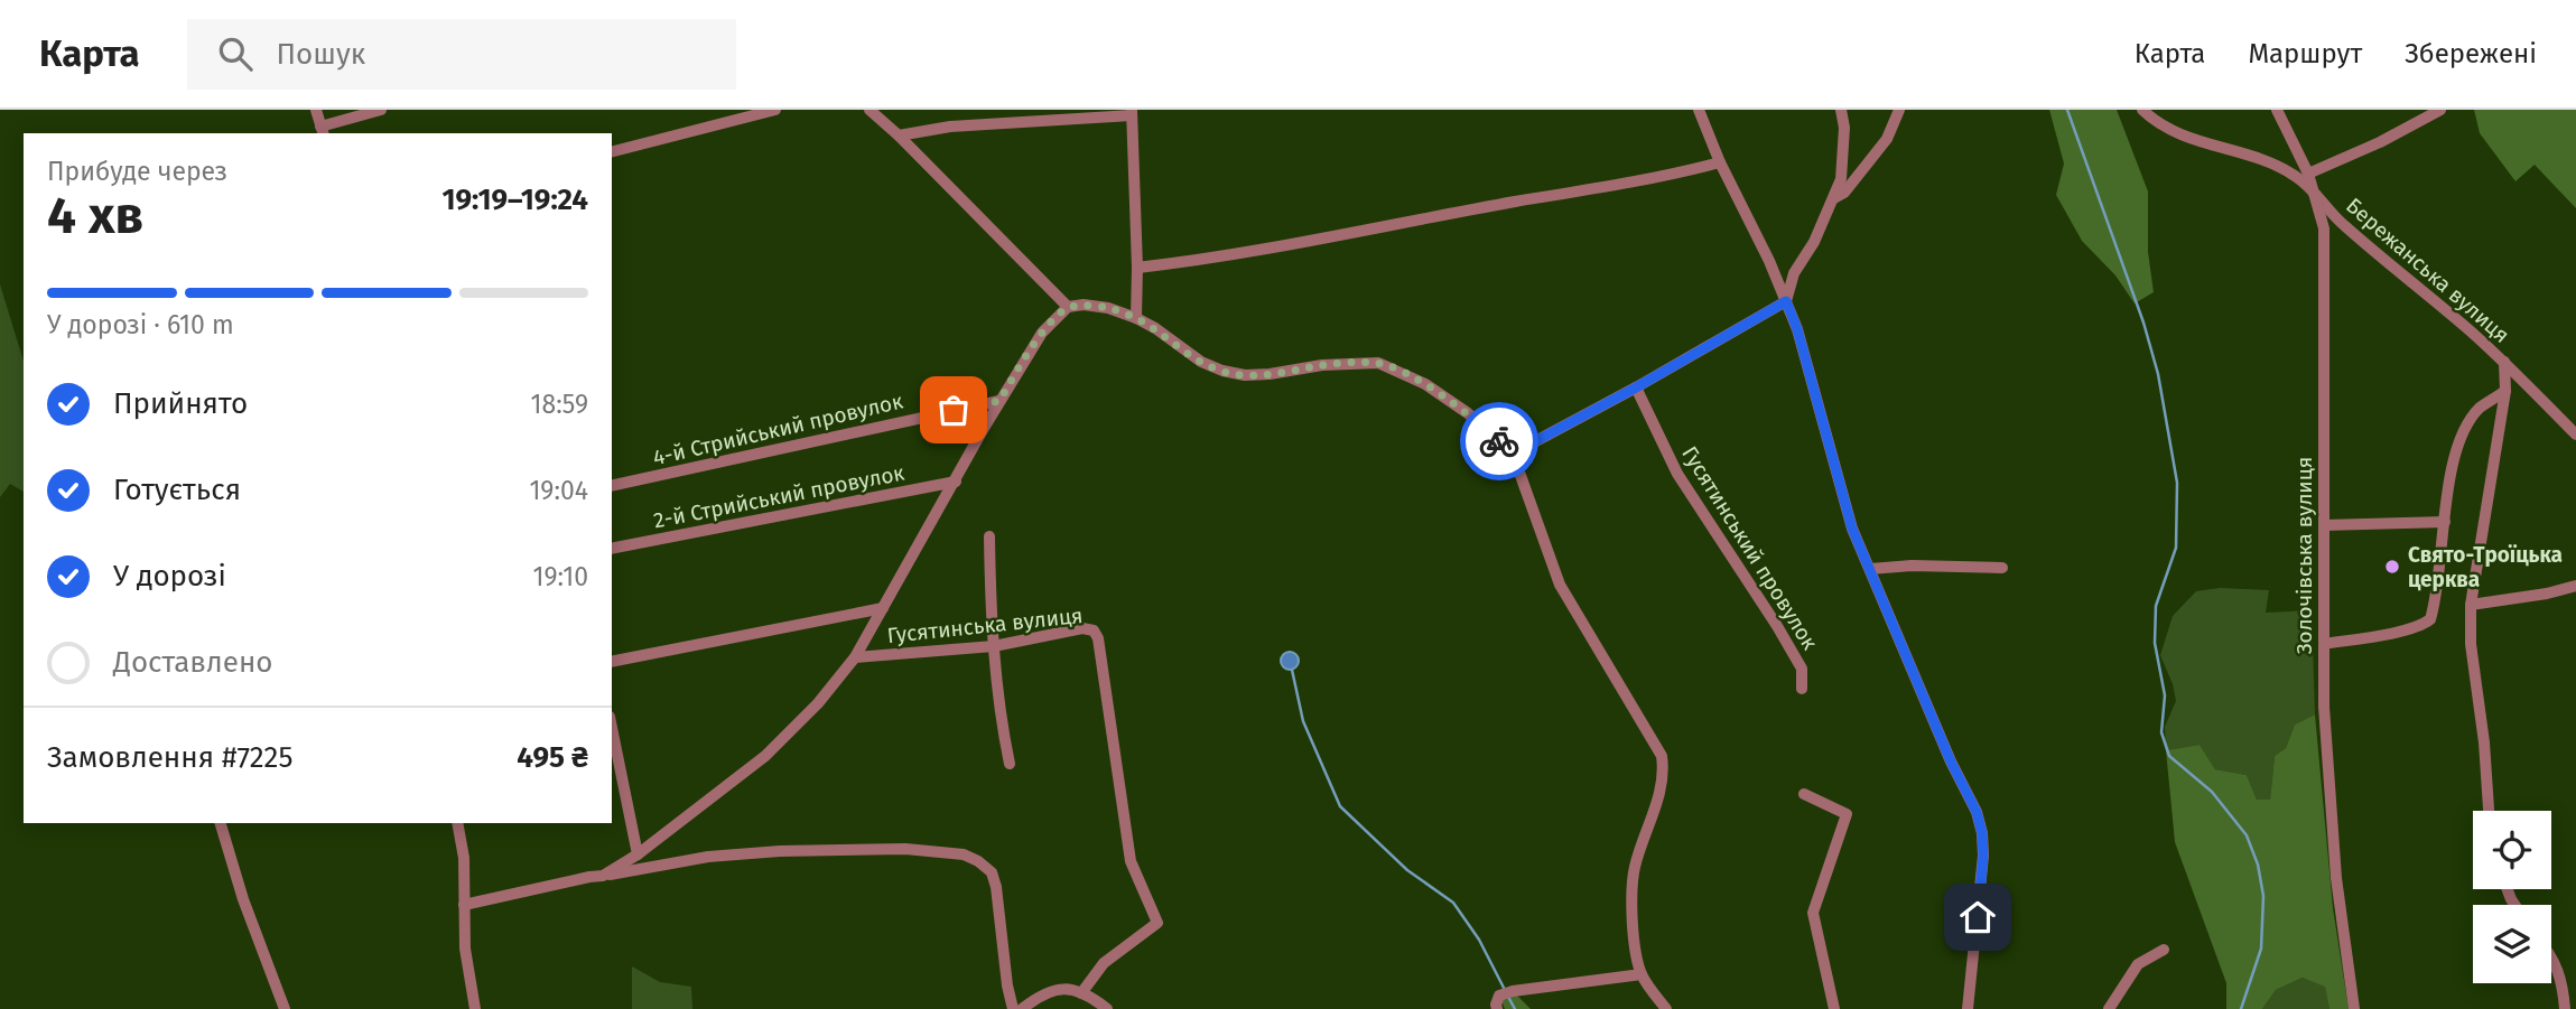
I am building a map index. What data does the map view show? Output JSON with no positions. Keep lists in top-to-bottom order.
{
  "streets": {
    "street": [
      "Бережанська вулиця",
      "4-й Стрийський провулок",
      "2-й Стрийський провулок",
      "Гусятинський провулок",
      "Золочівська вулиця",
      "Гусятинська вулиця"
    ]
  },
  "crossings": [
    ["Бережанська вулиця", "Золочівська вулиця"],
    ["4-й Стрийський провулок", "Гусятинська вулиця"],
    ["2-й Стрийський провулок", "Гусятинська вулиця"]
  ],
  "places": ["Свято-Троїцька церква"],
  "page": {
    "header": "Карта",
    "search": "Пошук",
    "nav": ["Карта", "Маршрут", "Збережені"],
    "heading": ["4 хв", "Прибуде через", "19:19–19:24"],
    "panel": ["Замовлення #7225", "495 ₴"],
    "bar": "У дорозі · 610 m",
    "list": [
      ["Прийнято", "18:59"],
      ["Готується", "19:04"],
      ["У дорозі", "19:10"],
      "Доставлено"
    ]
  }
}
